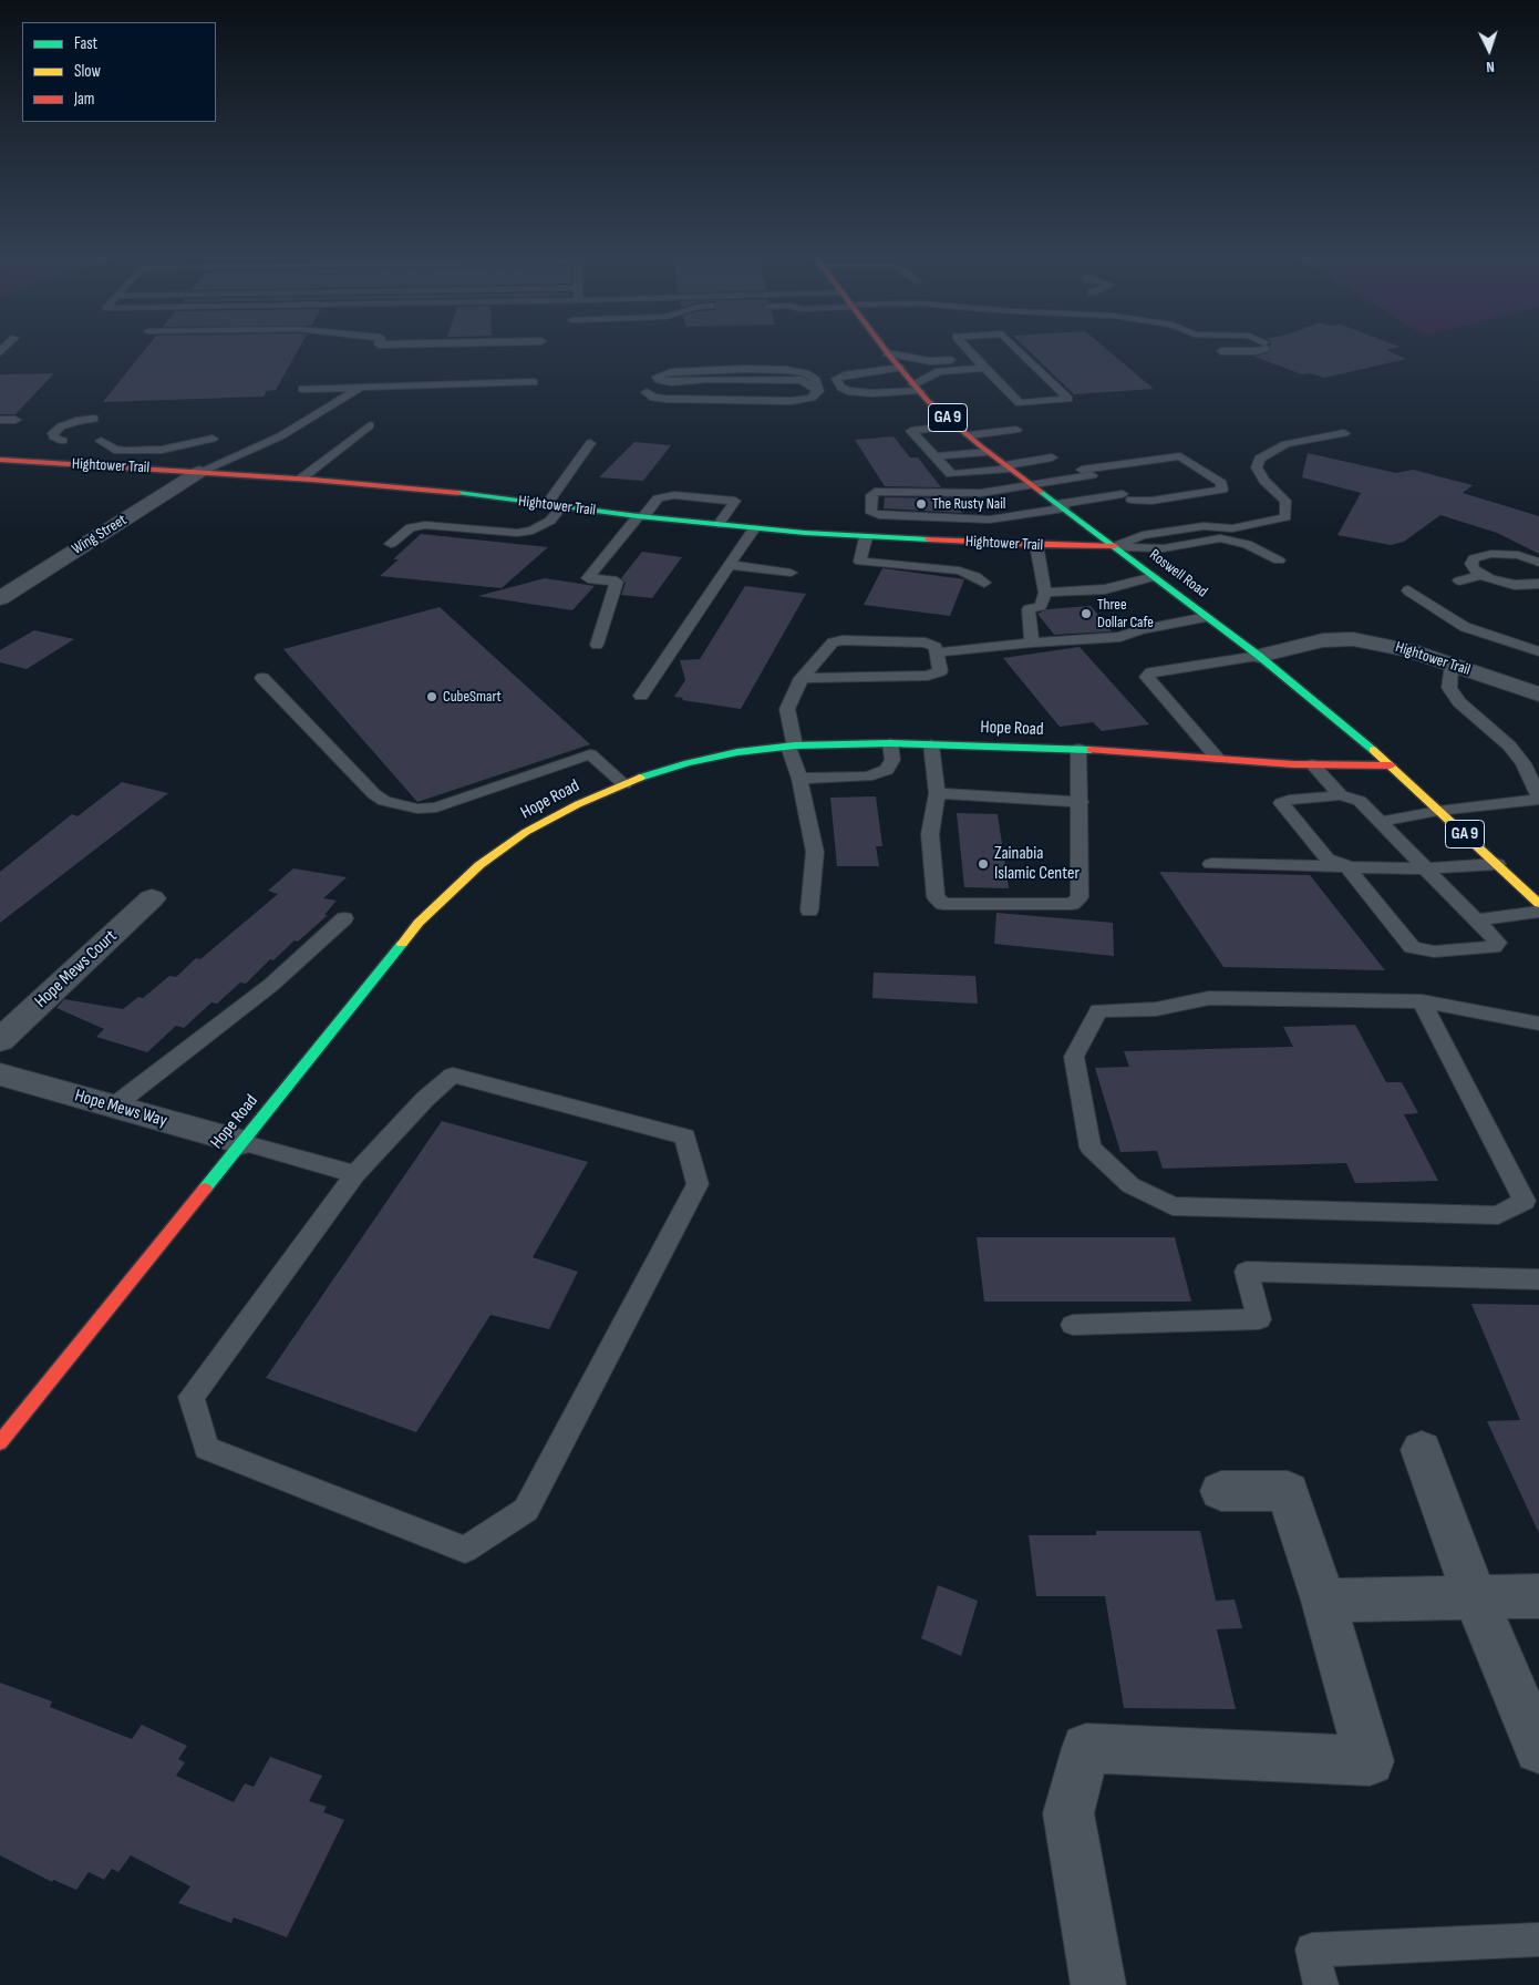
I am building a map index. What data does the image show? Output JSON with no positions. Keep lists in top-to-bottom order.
{
  "streets": {
    "street": [
      "GA 9",
      "Hightower Trail",
      "Wing Street",
      "Roswell Road",
      "Hope Road",
      "Hope Mews Court",
      "Hope Mews Way"
    ]
  },
  "crossings": [
    ["Hightower Trail", "Wing Street"],
    ["Hightower Trail", "Roswell Road"],
    ["Roswell Road", "Hope Road"],
    ["Hope Road", "Hope Mews Way"]
  ],
  "places": [
    "The Rusty Nail",
    "Three Dollar Cafe",
    "CubeSmart",
    "Zainabia Islamic Center"
  ],
  "legend": ["Fast", "Slow", "Jam"],
  "north": "bottom"
}
